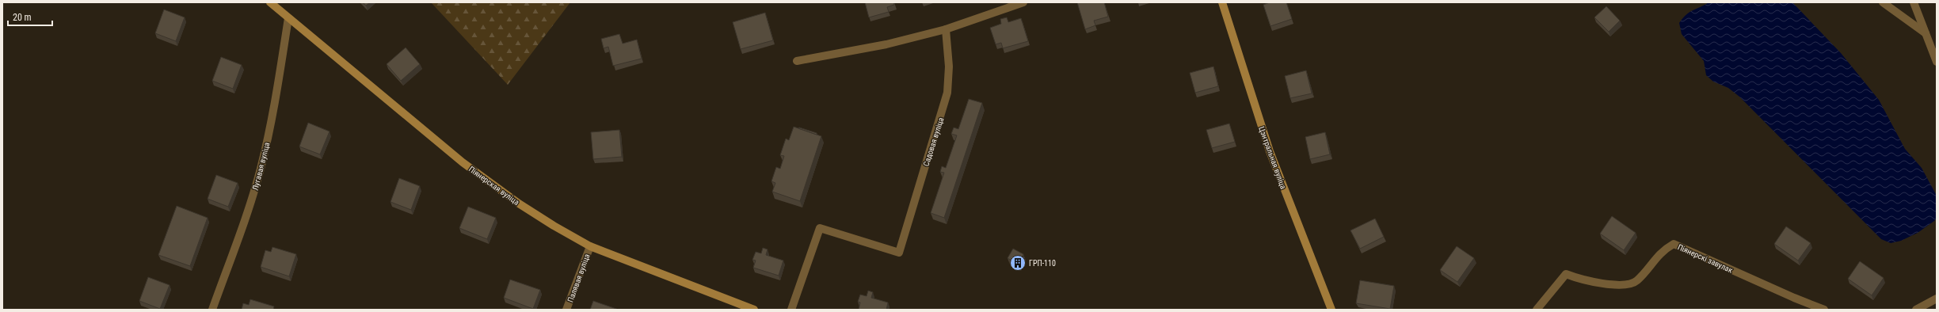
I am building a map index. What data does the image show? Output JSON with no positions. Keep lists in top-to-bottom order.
{
  "streets": {
    "street": [
      "Садовая вуліца",
      "Цэнтральная вуліца",
      "Лугавая вуліца",
      "Піянерская вуліца",
      "Піянерскі завулак",
      "Палявая вуліца"
    ]
  },
  "crossings": [
    ["Лугавая вуліца", "Піянерская вуліца"],
    ["Піянерская вуліца", "Палявая вуліца"]
  ],
  "places": {
    "building": ["ГРП-110"]
  },
  "scale_bar": "20 m"
}
